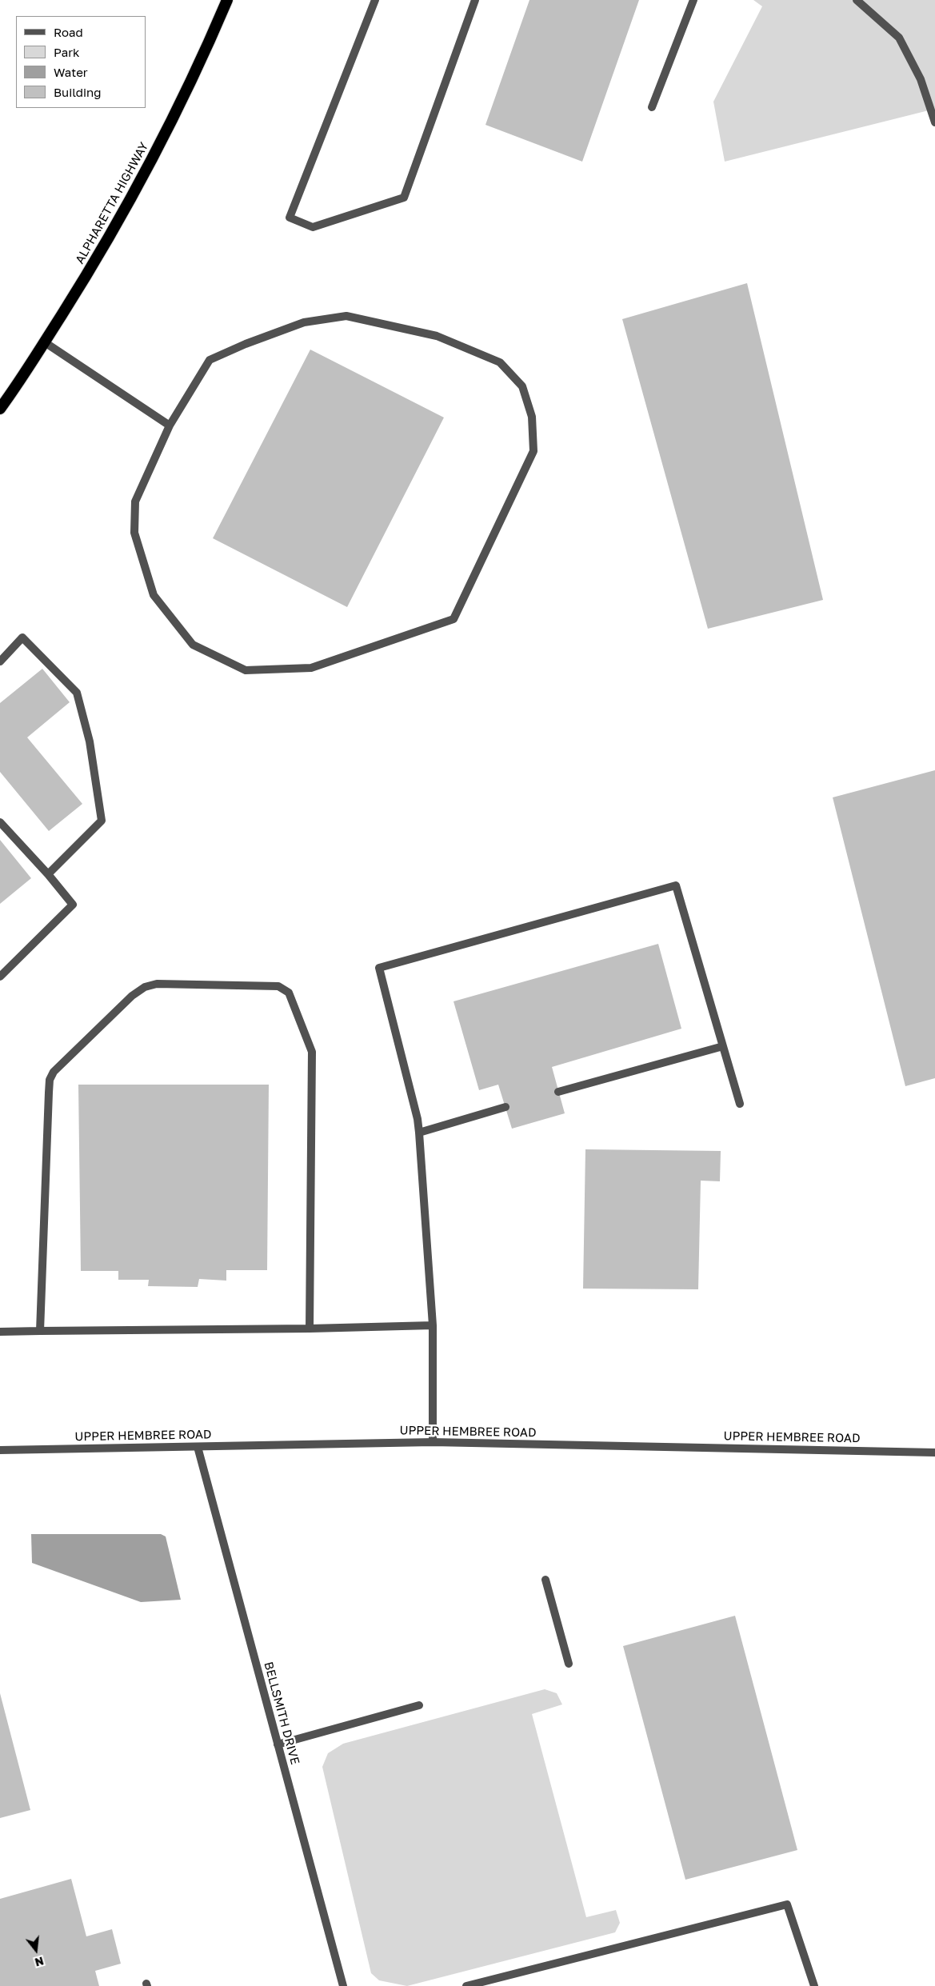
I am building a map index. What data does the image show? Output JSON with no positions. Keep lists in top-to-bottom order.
{
  "streets": {
    "highway": ["ALPHARETTA HIGHWAY"],
    "street": ["UPPER HEMBREE ROAD", "BELLSMITH DRIVE"]
  },
  "crossings": [
    ["UPPER HEMBREE ROAD", "BELLSMITH DRIVE"]
  ],
  "legend": [
    "Road",
    "Park",
    "Water",
    "Building"
  ],
  "north": "bottom"
}
